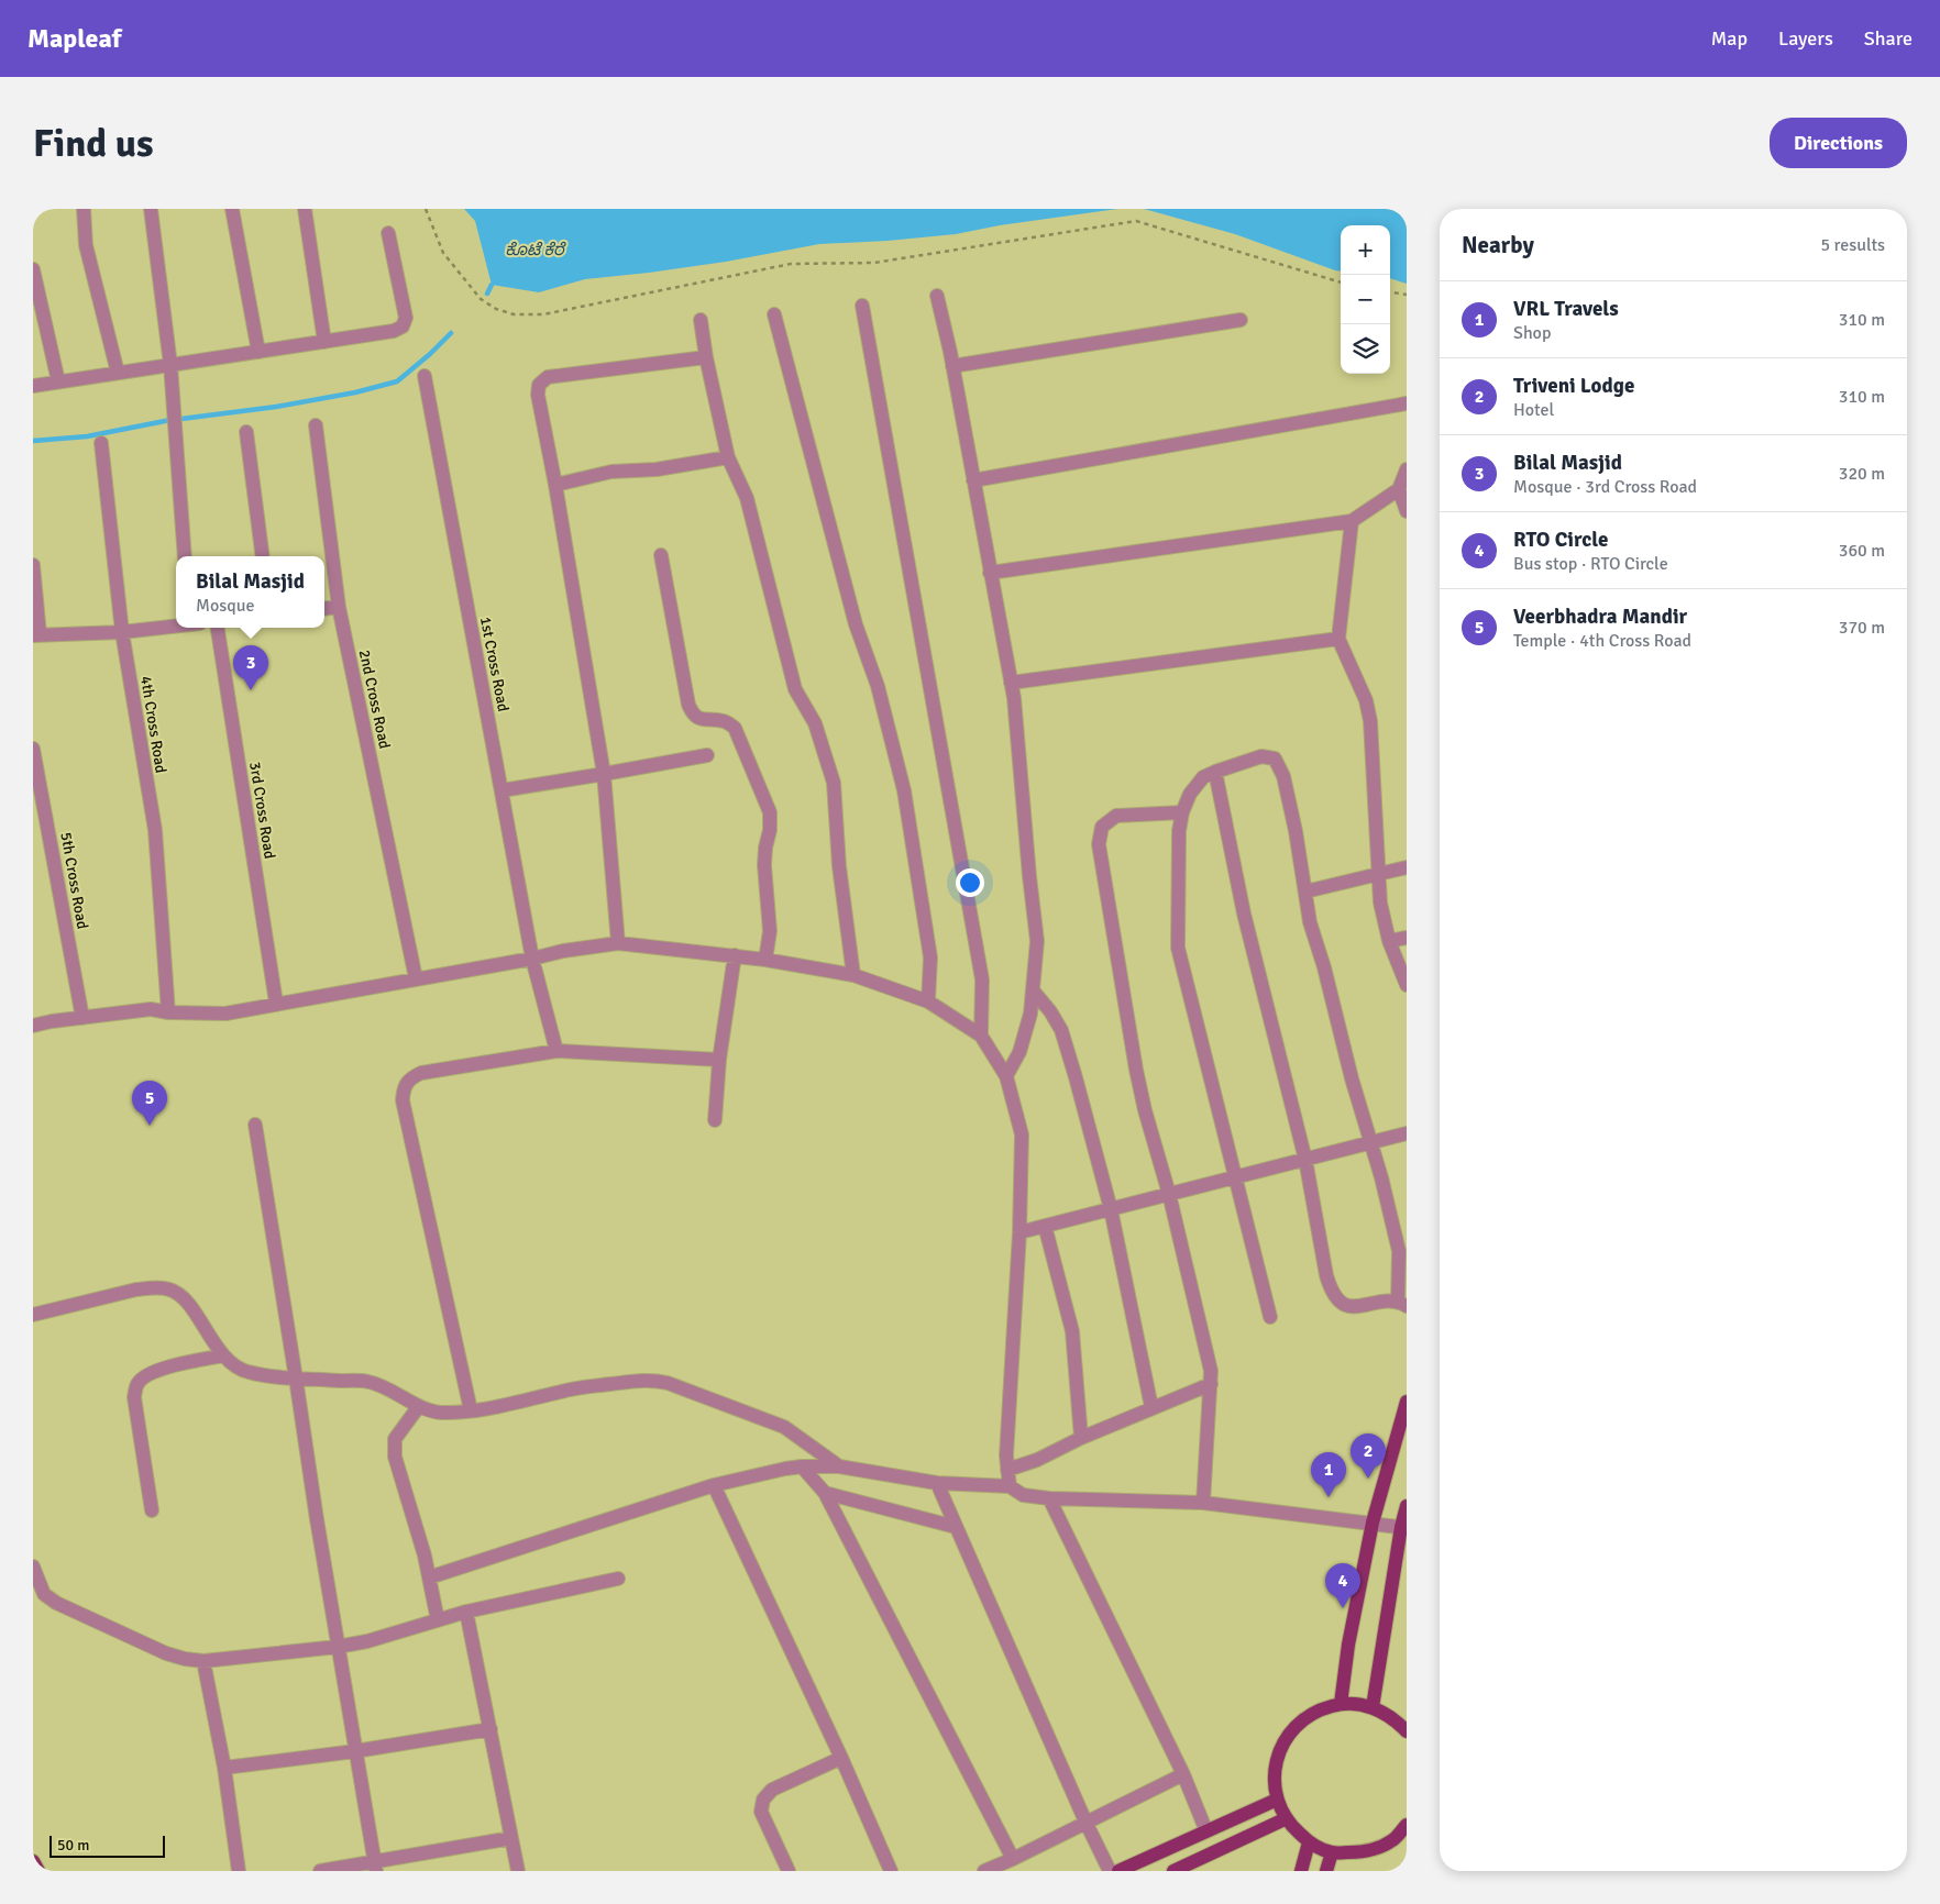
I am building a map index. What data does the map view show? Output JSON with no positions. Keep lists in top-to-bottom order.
{
  "streets": {
    "street": [
      "1st Cross Road",
      "2nd Cross Road",
      "4th Cross Road",
      "3rd Cross Road",
      "5th Cross Road"
    ]
  },
  "water": ["ಕೊಟೆ ಕೆರೆ"],
  "scale_bar": "50 m",
  "page": {
    "header": "Mapleaf",
    "nav": ["Map", "Layers", "Share"],
    "buttons": "Directions",
    "title": "Find us",
    "heading": ["Nearby", "5 results"],
    "map_buttons": ["+", "−"],
    "list": [
      {
        "mark": "1",
        "name": "VRL Travels",
        "note": "Shop",
        "value": "310 m"
      },
      {
        "mark": "2",
        "name": "Triveni Lodge",
        "note": "Hotel",
        "value": "310 m"
      },
      {
        "mark": "3",
        "name": "Bilal Masjid",
        "note": "Mosque · 3rd Cross Road",
        "value": "320 m"
      },
      {
        "mark": "4",
        "name": "RTO Circle",
        "note": "Bus stop · RTO Circle",
        "value": "360 m"
      },
      {
        "mark": "5",
        "name": "Veerbhadra Mandir",
        "note": "Temple · 4th Cross Road",
        "value": "370 m"
      }
    ],
    "popup": ["Bilal Masjid", "Mosque"],
    "pins": [
      "3",
      "5",
      "2",
      "1",
      "4"
    ],
    "scale": "50 m"
  }
}
